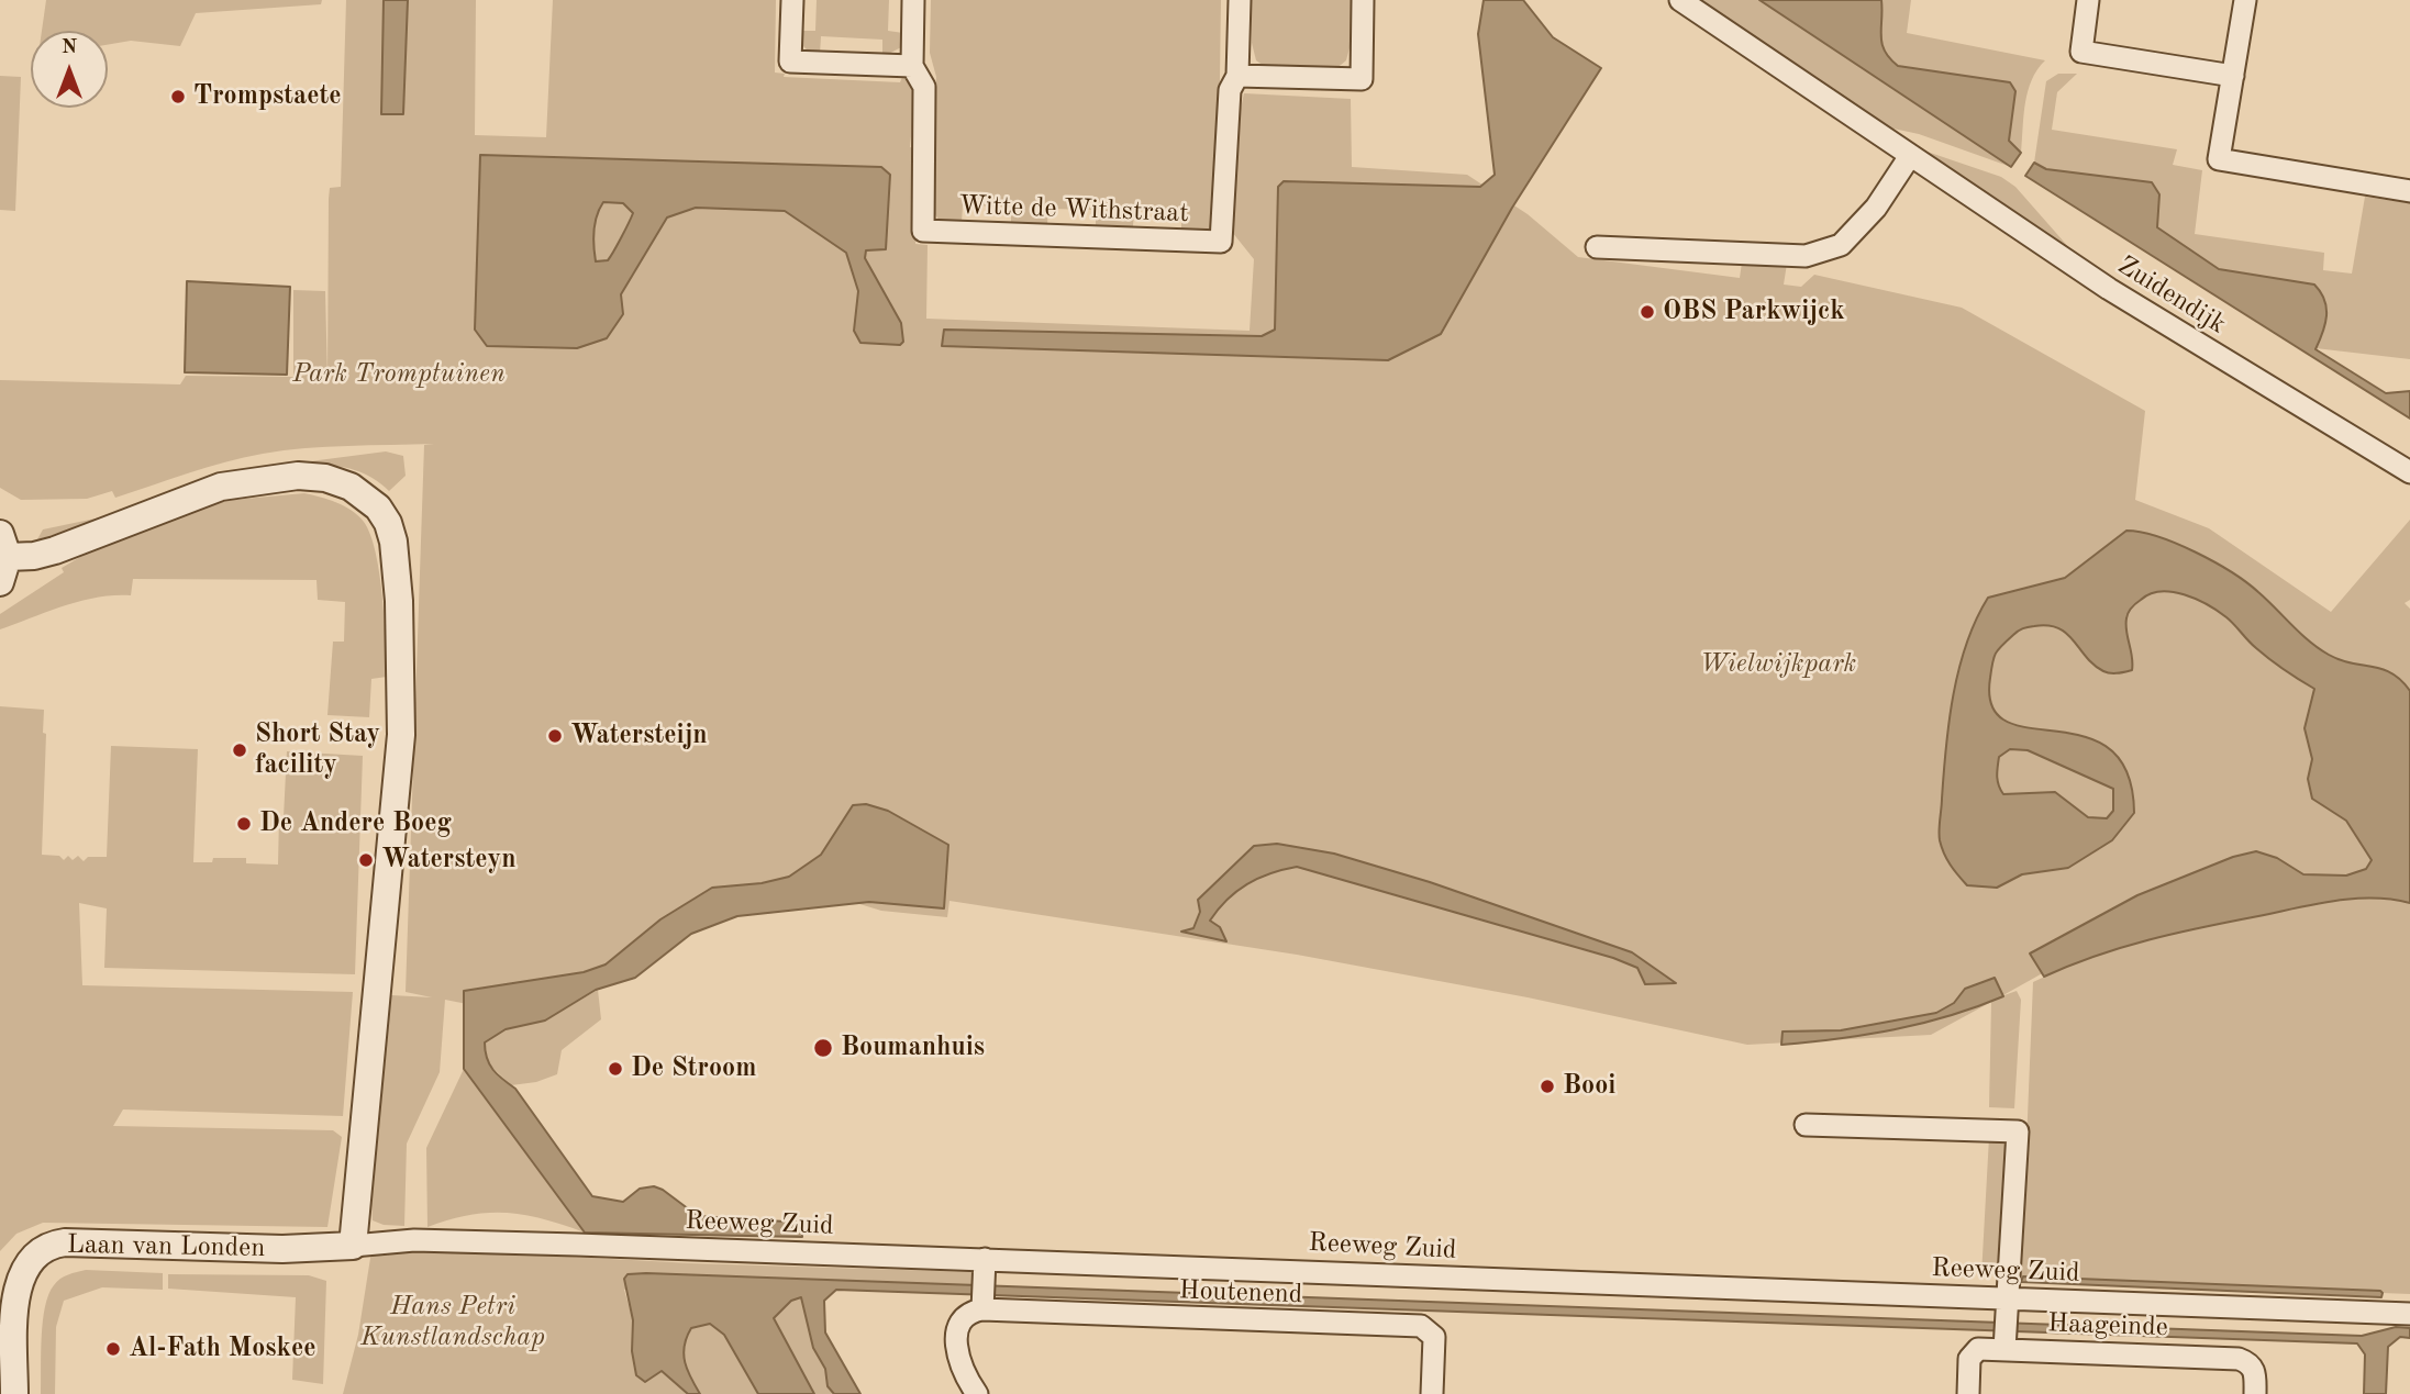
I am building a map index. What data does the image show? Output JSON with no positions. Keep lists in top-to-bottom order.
{
  "streets": {
    "street": [
      "Witte de Withstraat",
      "Zuidendijk",
      "Reeweg Zuid",
      "Laan van Londen",
      "Houtenend",
      "Haageinde"
    ]
  },
  "crossings": [
    ["Reeweg Zuid", "Laan van Londen"]
  ],
  "parks": ["Park Tromptuinen", "Wielwijkpark", "Hans Petri Kunstlandschap"],
  "places": [
    "Trompstaete",
    "OBS Parkwijck",
    "Watersteijn",
    "Short Stay facility",
    "De Andere Boeg",
    "Watersteyn",
    "Boumanhuis",
    "De Stroom",
    "Booi",
    "Al-Fath Moskee"
  ],
  "north": "top"
}
